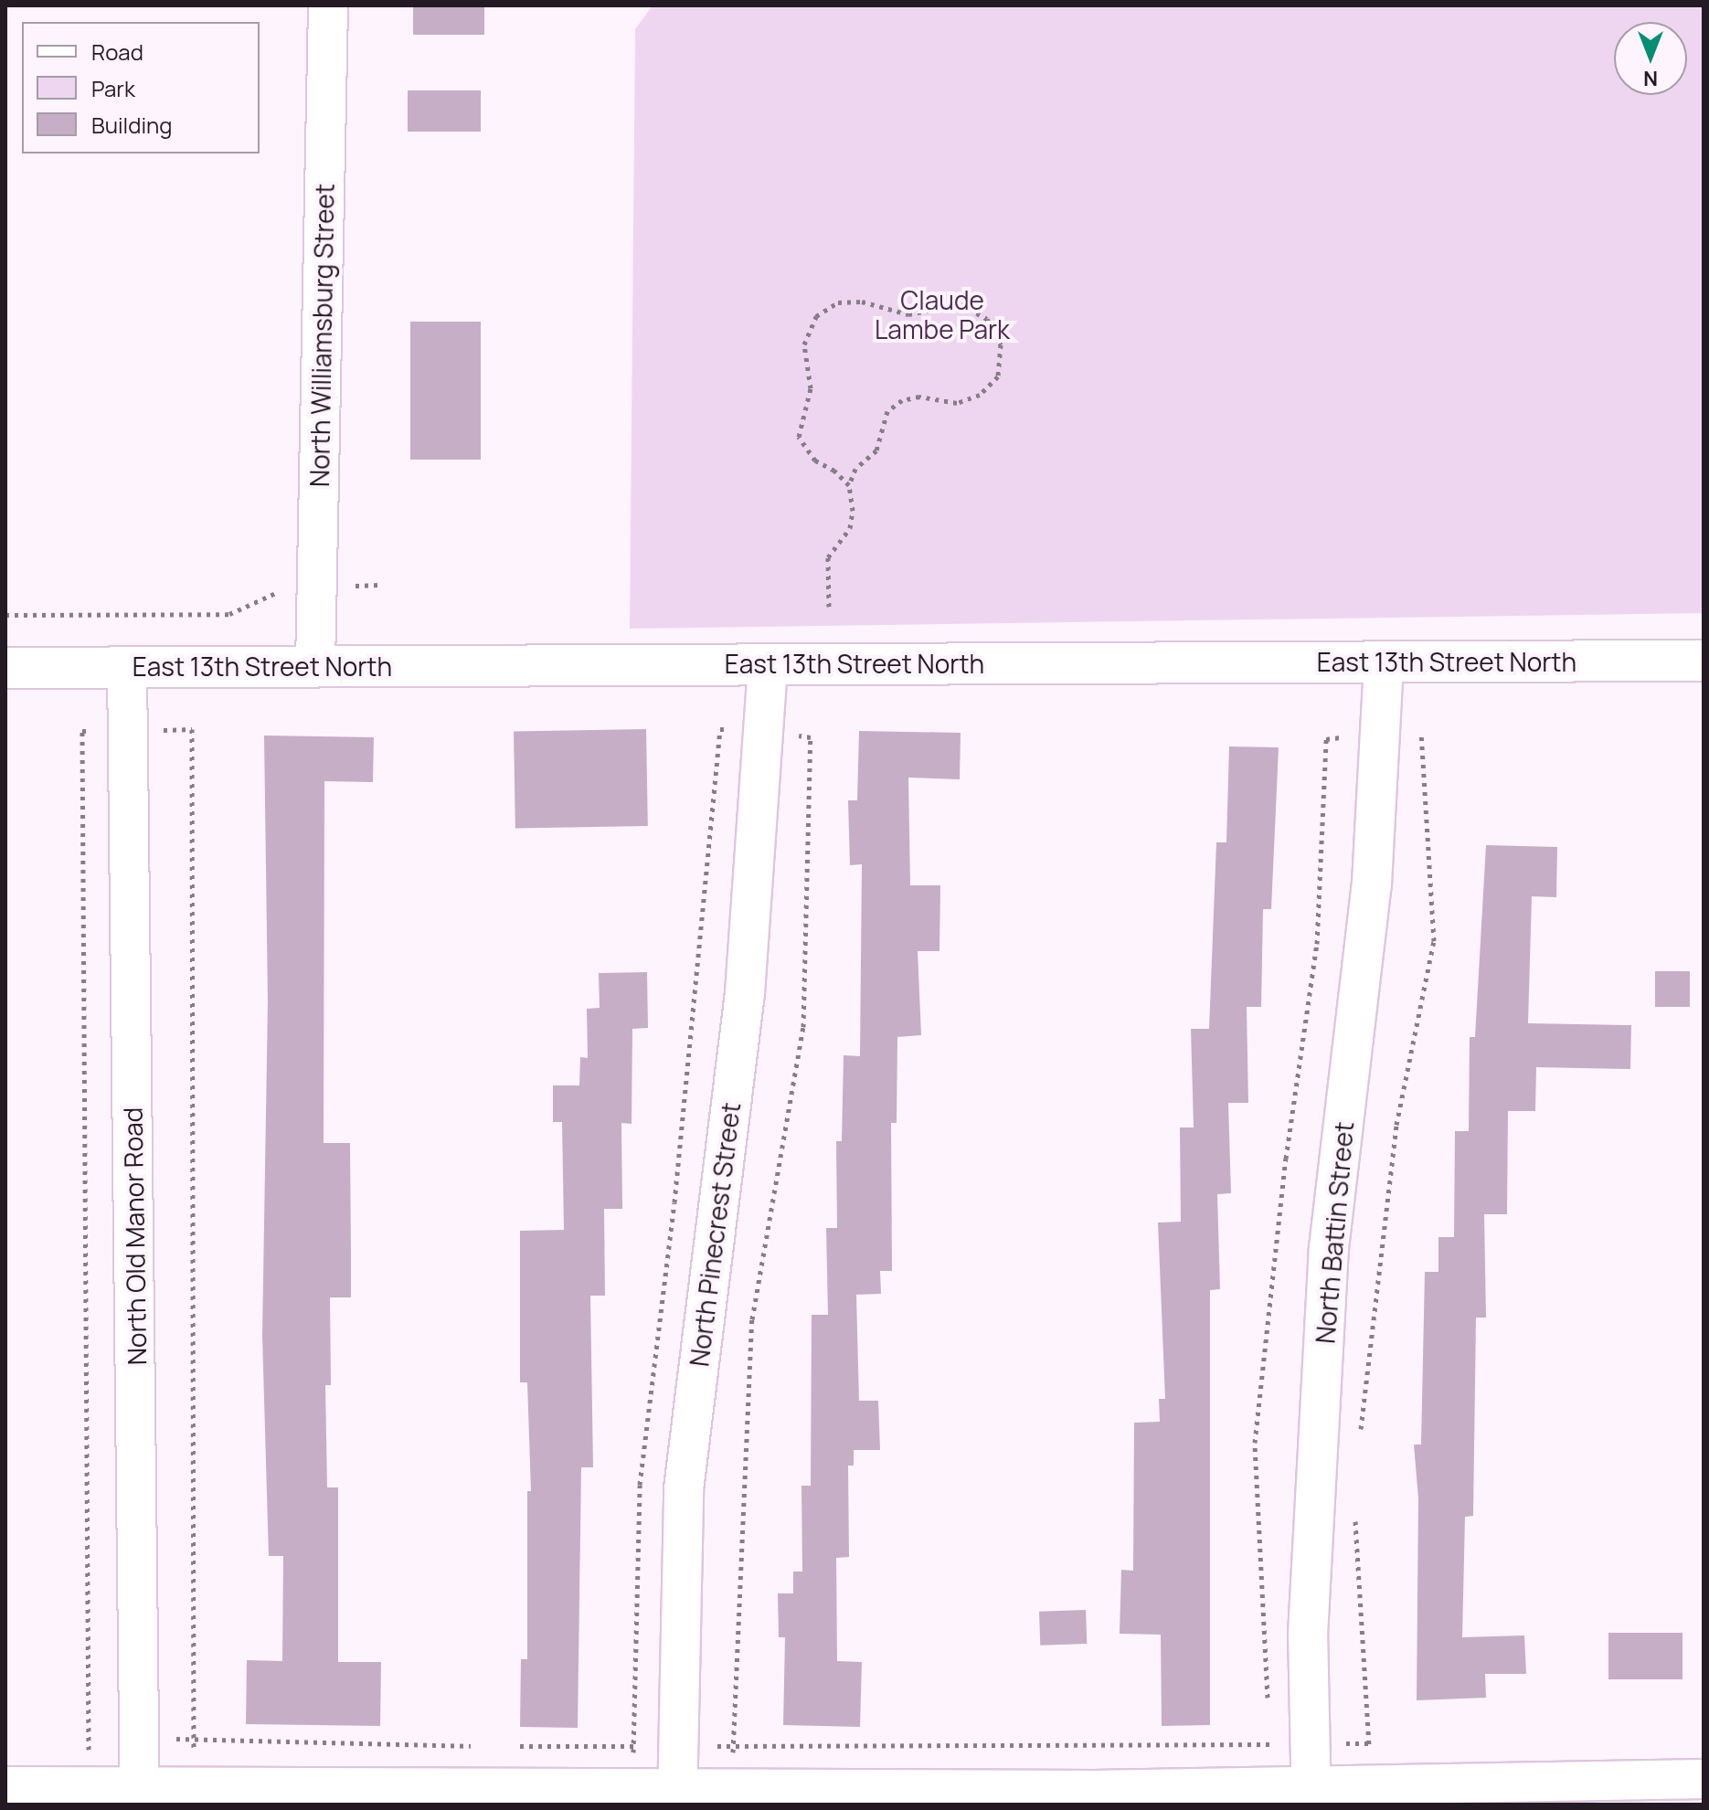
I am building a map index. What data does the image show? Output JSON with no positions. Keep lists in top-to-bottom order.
{
  "streets": {
    "main road": ["East 13th Street North"],
    "street": [
      "North Williamsburg Street",
      "North Battin Street",
      "North Pinecrest Street",
      "North Old Manor Road"
    ]
  },
  "crossings": [
    ["North Williamsburg Street", "East 13th Street North"],
    ["East 13th Street North", "North Battin Street"],
    ["East 13th Street North", "North Pinecrest Street"],
    ["East 13th Street North", "North Old Manor Road"]
  ],
  "parks": ["Claude Lambe Park"],
  "legend": ["Road", "Park", "Building"],
  "north": "bottom"
}
